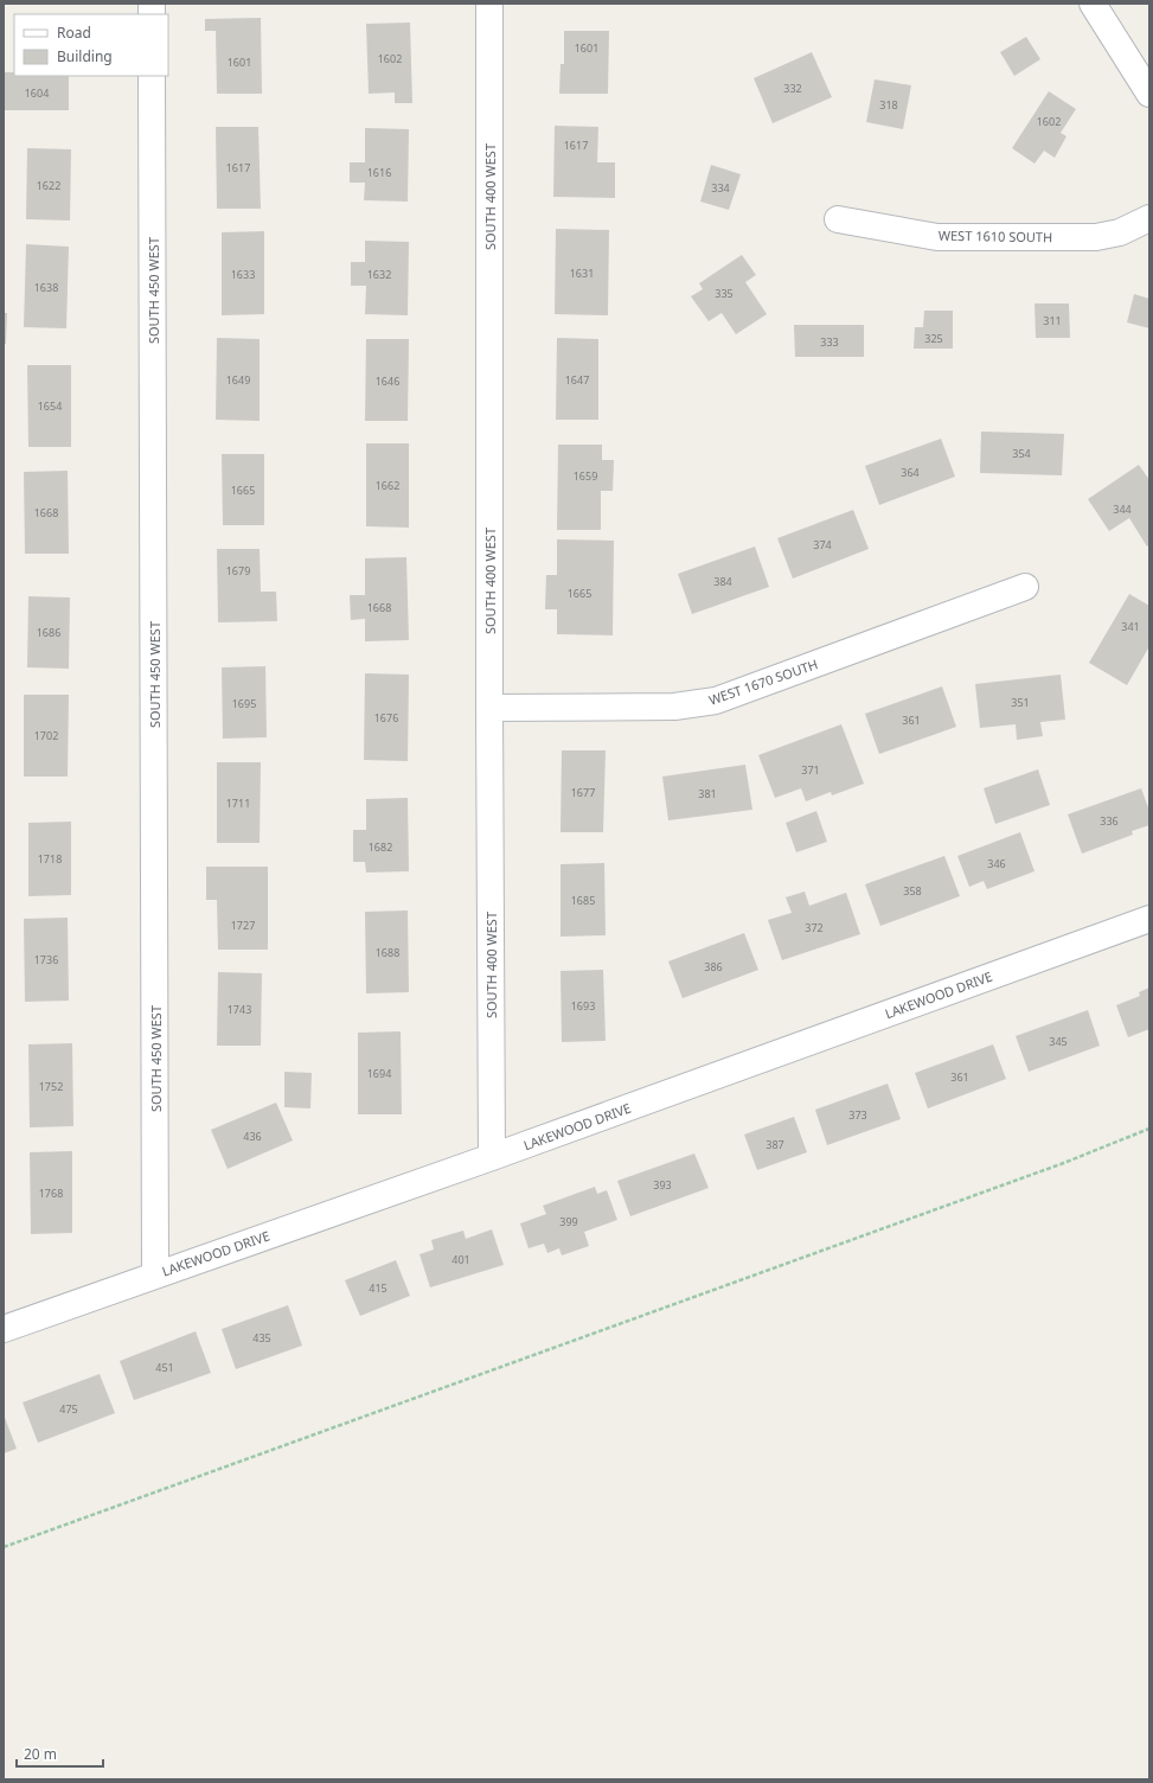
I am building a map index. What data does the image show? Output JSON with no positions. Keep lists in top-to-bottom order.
{
  "streets": {
    "street": [
      "SOUTH 400 WEST",
      "WEST 1610 SOUTH",
      "SOUTH 450 WEST",
      "WEST 1670 SOUTH",
      "LAKEWOOD DRIVE"
    ]
  },
  "crossings": [
    ["SOUTH 400 WEST", "WEST 1670 SOUTH"],
    ["SOUTH 400 WEST", "LAKEWOOD DRIVE"],
    ["SOUTH 450 WEST", "LAKEWOOD DRIVE"]
  ],
  "house_numbers": [
    "1601",
    "1602",
    "1601",
    "332",
    "1604",
    "318",
    "1602",
    "1617",
    "1617",
    "1616",
    "1622",
    "334",
    "1631",
    "1633",
    "1632",
    "1638",
    "335",
    "311",
    "325",
    "333",
    "1649",
    "1647",
    "1646",
    "1654",
    "354",
    "364",
    "1659",
    "1662",
    "1665",
    "344",
    "1668",
    "374",
    "1679",
    "384",
    "1665",
    "1668",
    "341",
    "1686",
    "351",
    "1695",
    "1676",
    "361",
    "1702",
    "371",
    "1677",
    "381",
    "1711",
    "336",
    "1682",
    "1718",
    "346",
    "358",
    "1685",
    "1727",
    "372",
    "1688",
    "1736",
    "386",
    "1693",
    "1743",
    "345",
    "1694",
    "361",
    "1752",
    "373",
    "436",
    "387",
    "393",
    "1768",
    "399",
    "401",
    "415",
    "435",
    "451",
    "475"
  ],
  "legend": ["Road", "Building"],
  "scale_bar": "20 m"
}
